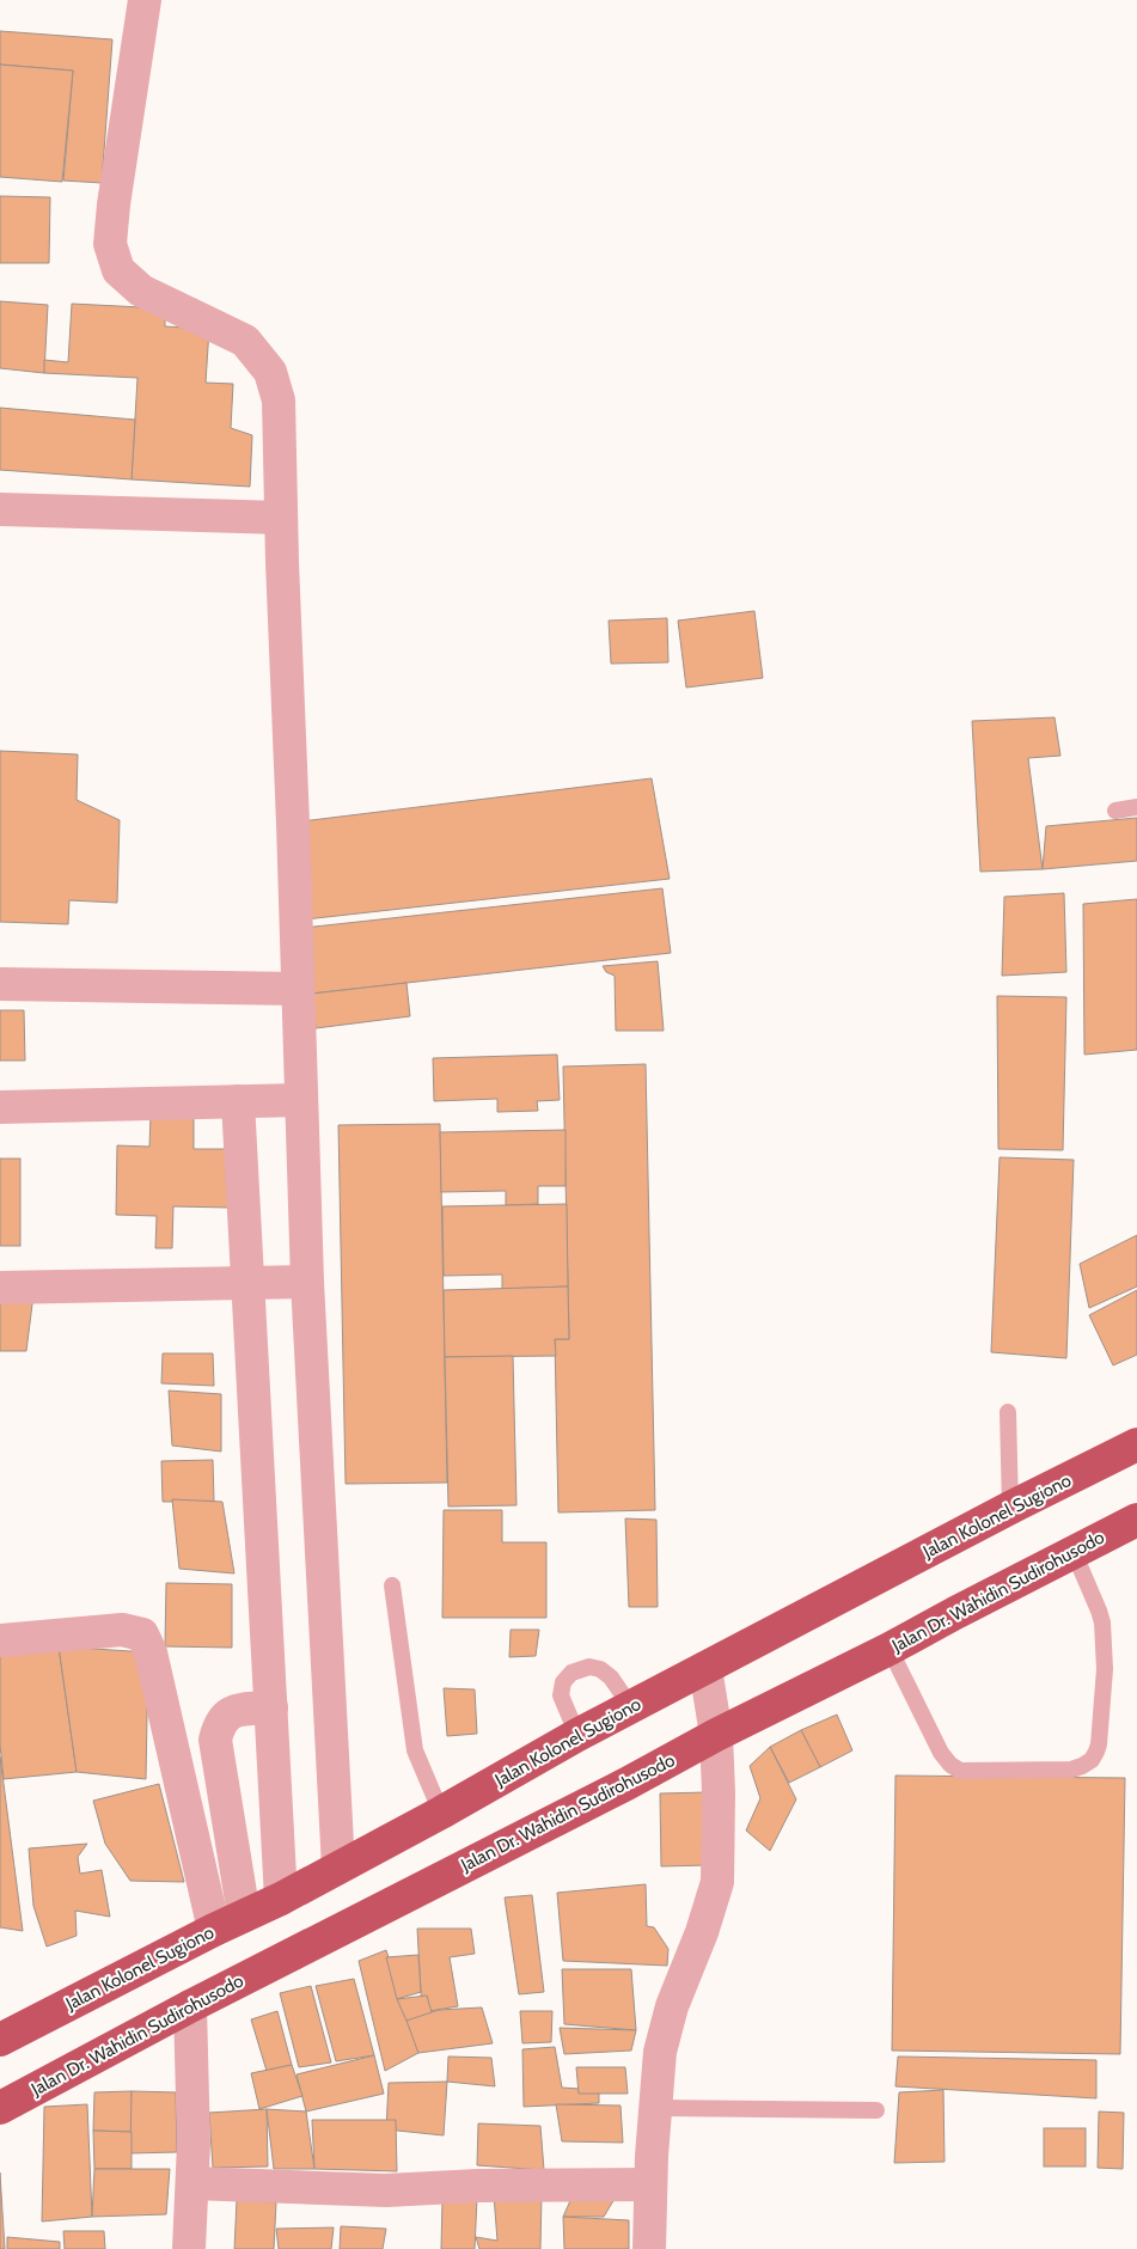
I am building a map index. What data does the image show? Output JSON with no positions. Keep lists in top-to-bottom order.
{
  "streets": {
    "highway": ["Jalan Kolonel Sugiono", "Jalan Dr. Wahidin Sudirohusodo"]
  }
}
